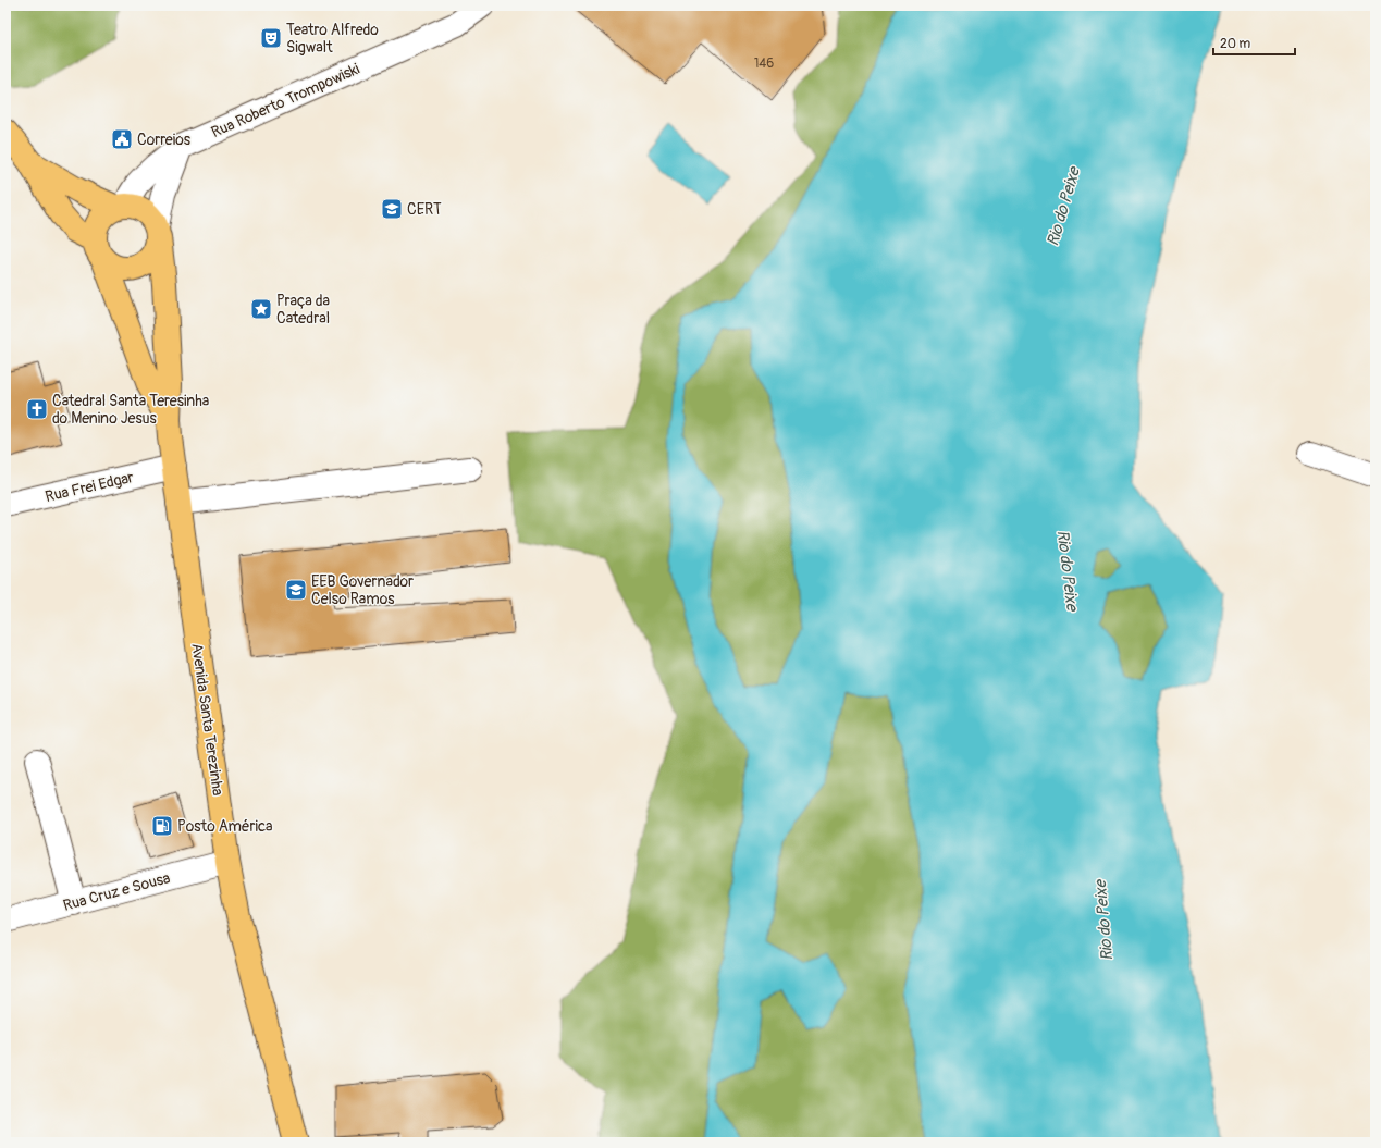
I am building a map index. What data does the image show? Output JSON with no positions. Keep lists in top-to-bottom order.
{
  "streets": {
    "main road": ["Avenida Santa Terezinha"],
    "street": ["Rua Roberto Trompowiski", "Rua Frei Edgar", "Rua Cruz e Sousa"]
  },
  "crossings": [
    ["Rua Roberto Trompowiski", "Avenida Santa Terezinha"],
    ["Rua Frei Edgar", "Avenida Santa Terezinha"],
    ["Avenida Santa Terezinha", "Rua Cruz e Sousa"]
  ],
  "water": ["Rio do Peixe"],
  "places": {
    "theatre": ["Teatro Alfredo Sigwalt"],
    "public building": ["Correios"],
    "school or university": ["CERT", "EEB Governador Celso Ramos"],
    "place": ["Praça da Catedral"],
    "church": ["Catedral Santa Teresinha do Menino Jesus"],
    "fuel station": ["Posto América"]
  },
  "house_numbers": ["146"],
  "scale_bar": "20 m"
}
